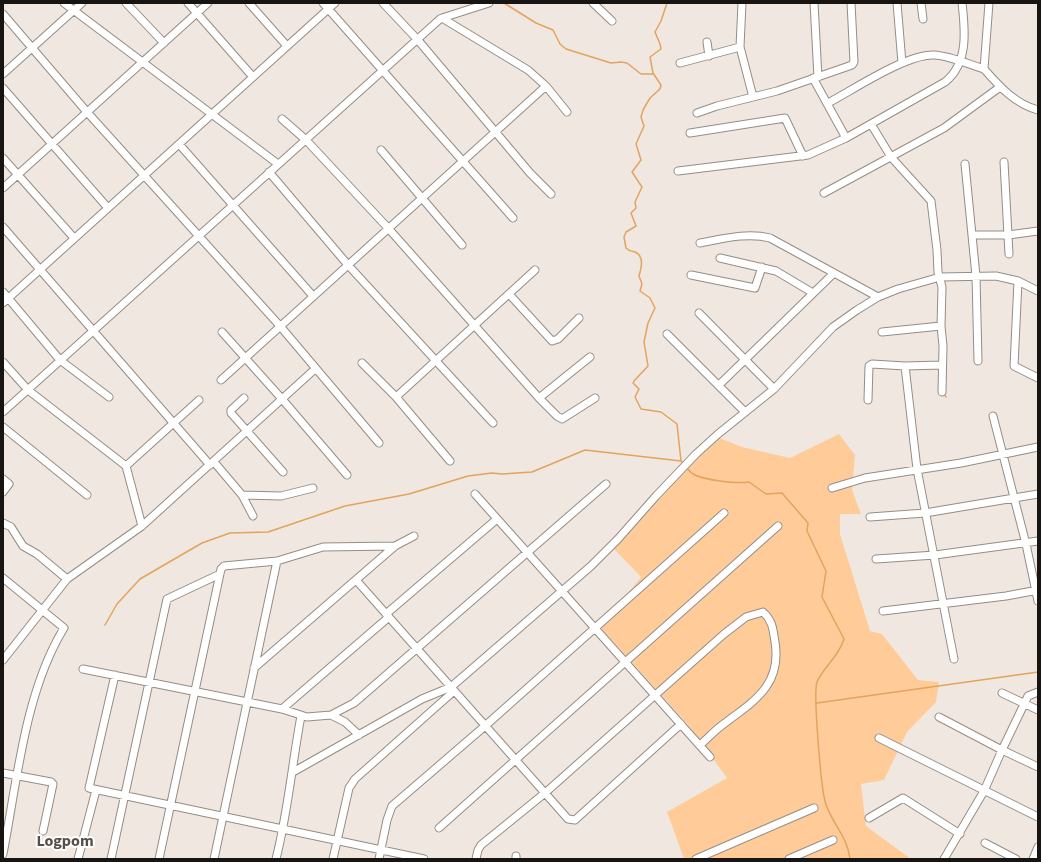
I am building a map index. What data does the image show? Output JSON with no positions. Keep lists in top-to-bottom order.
{
  "districts": ["Logpom"]
}
